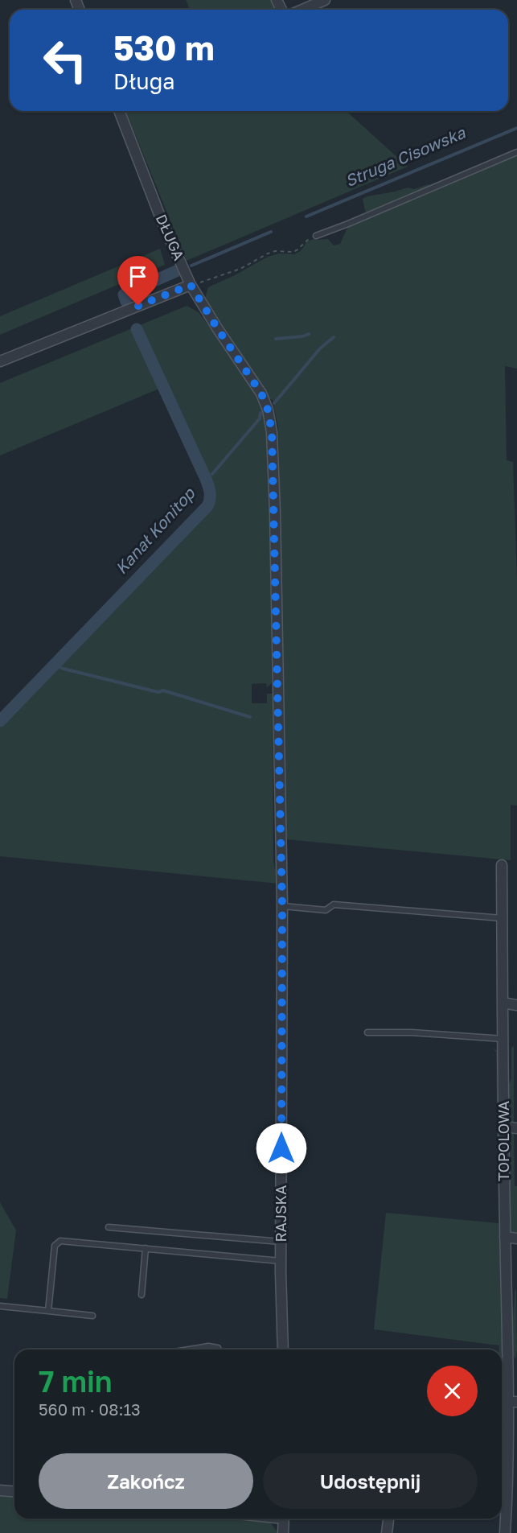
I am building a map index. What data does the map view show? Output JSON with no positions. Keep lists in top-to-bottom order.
{
  "streets": {
    "street": ["DŁUGA", "TOPOLOWA", "RAJSKA"]
  },
  "crossings": [
    ["DŁUGA", "RAJSKA"]
  ],
  "water": ["Struga Cisowska", "Kanał Konitop"],
  "page": {
    "turn": ["530 m", "Długa"],
    "heading": ["7 min", "560 m · 08:13"],
    "buttons": ["Zakończ", "Udostępnij"]
  }
}
